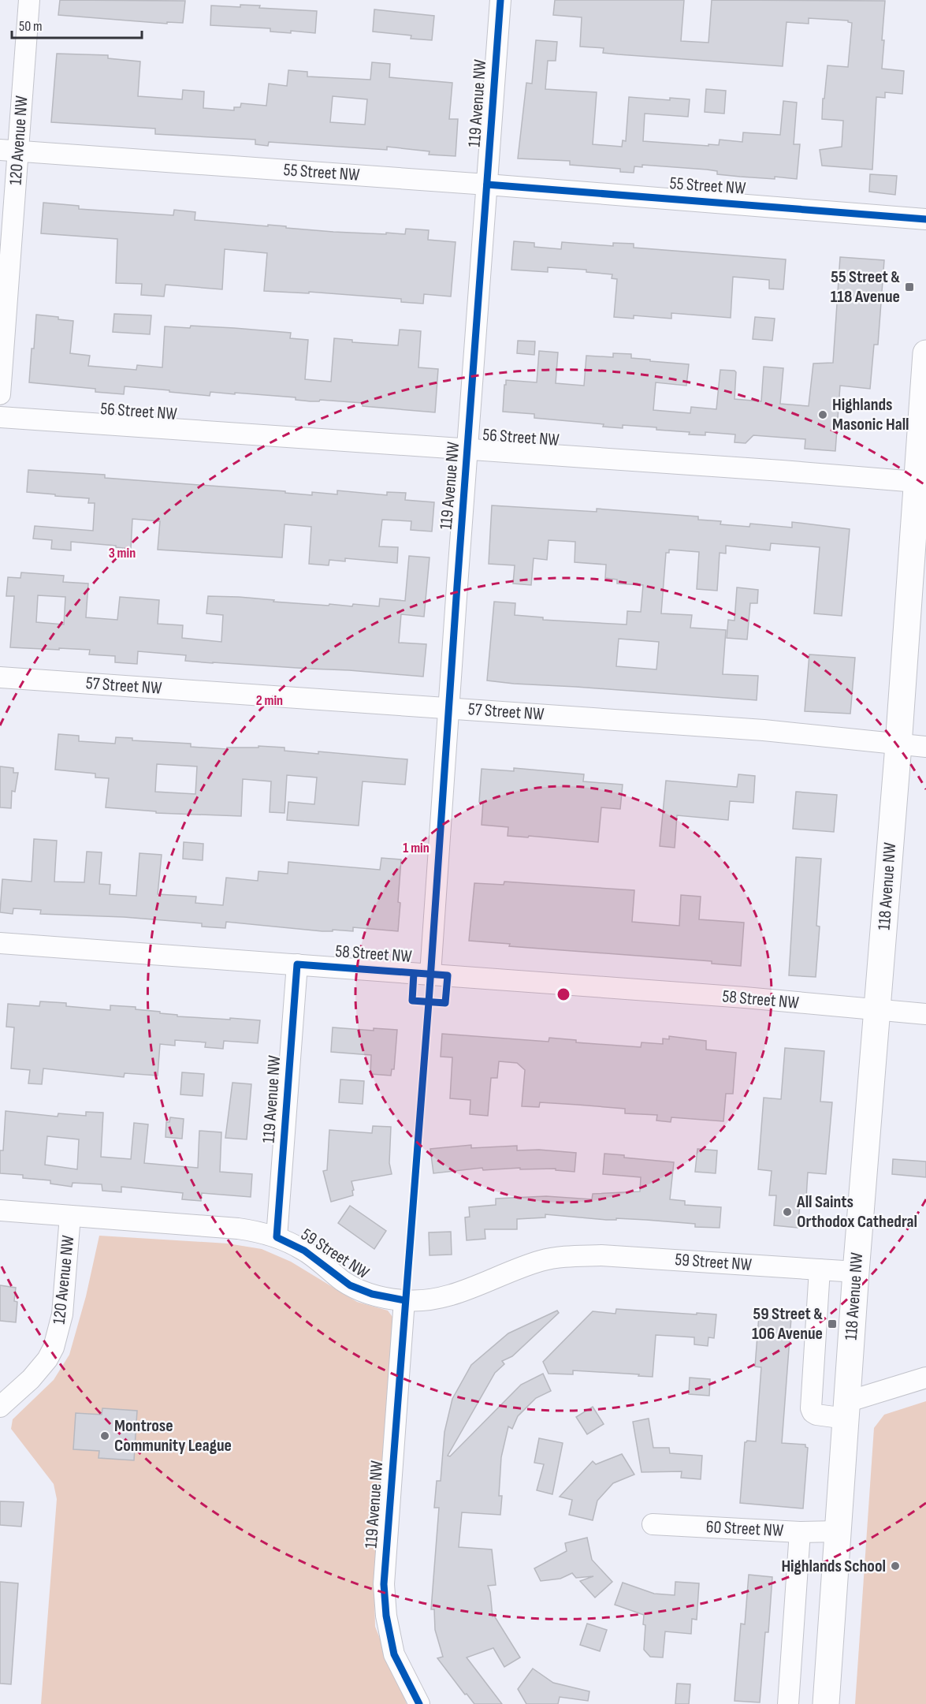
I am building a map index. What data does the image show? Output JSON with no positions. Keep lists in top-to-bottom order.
{
  "streets": {
    "main road": ["118 Avenue NW"],
    "street": [
      "119 Avenue NW",
      "120 Avenue NW",
      "55 Street NW",
      "56 Street NW",
      "57 Street NW",
      "58 Street NW",
      "59 Street NW",
      "60 Street NW"
    ]
  },
  "crossings": [
    ["119 Avenue NW", "55 Street NW"],
    ["119 Avenue NW", "56 Street NW"],
    ["119 Avenue NW", "57 Street NW"],
    ["119 Avenue NW", "58 Street NW"],
    ["119 Avenue NW", "59 Street NW"],
    ["120 Avenue NW", "55 Street NW"],
    ["120 Avenue NW", "59 Street NW"],
    ["56 Street NW", "118 Avenue NW"],
    ["57 Street NW", "118 Avenue NW"],
    ["118 Avenue NW", "58 Street NW"],
    ["118 Avenue NW", "59 Street NW"],
    ["118 Avenue NW", "60 Street NW"]
  ],
  "places": {
    "transit": ["55 Street & 118 Avenue", "59 Street & 106 Avenue"],
    "other": [
      "Highlands Masonic Hall",
      "All Saints Orthodox Cathedral",
      "Montrose Community League",
      "Highlands School"
    ]
  },
  "scale_bar": "50 m",
  "rings": ["3 min", "2 min", "1 min"]
}
